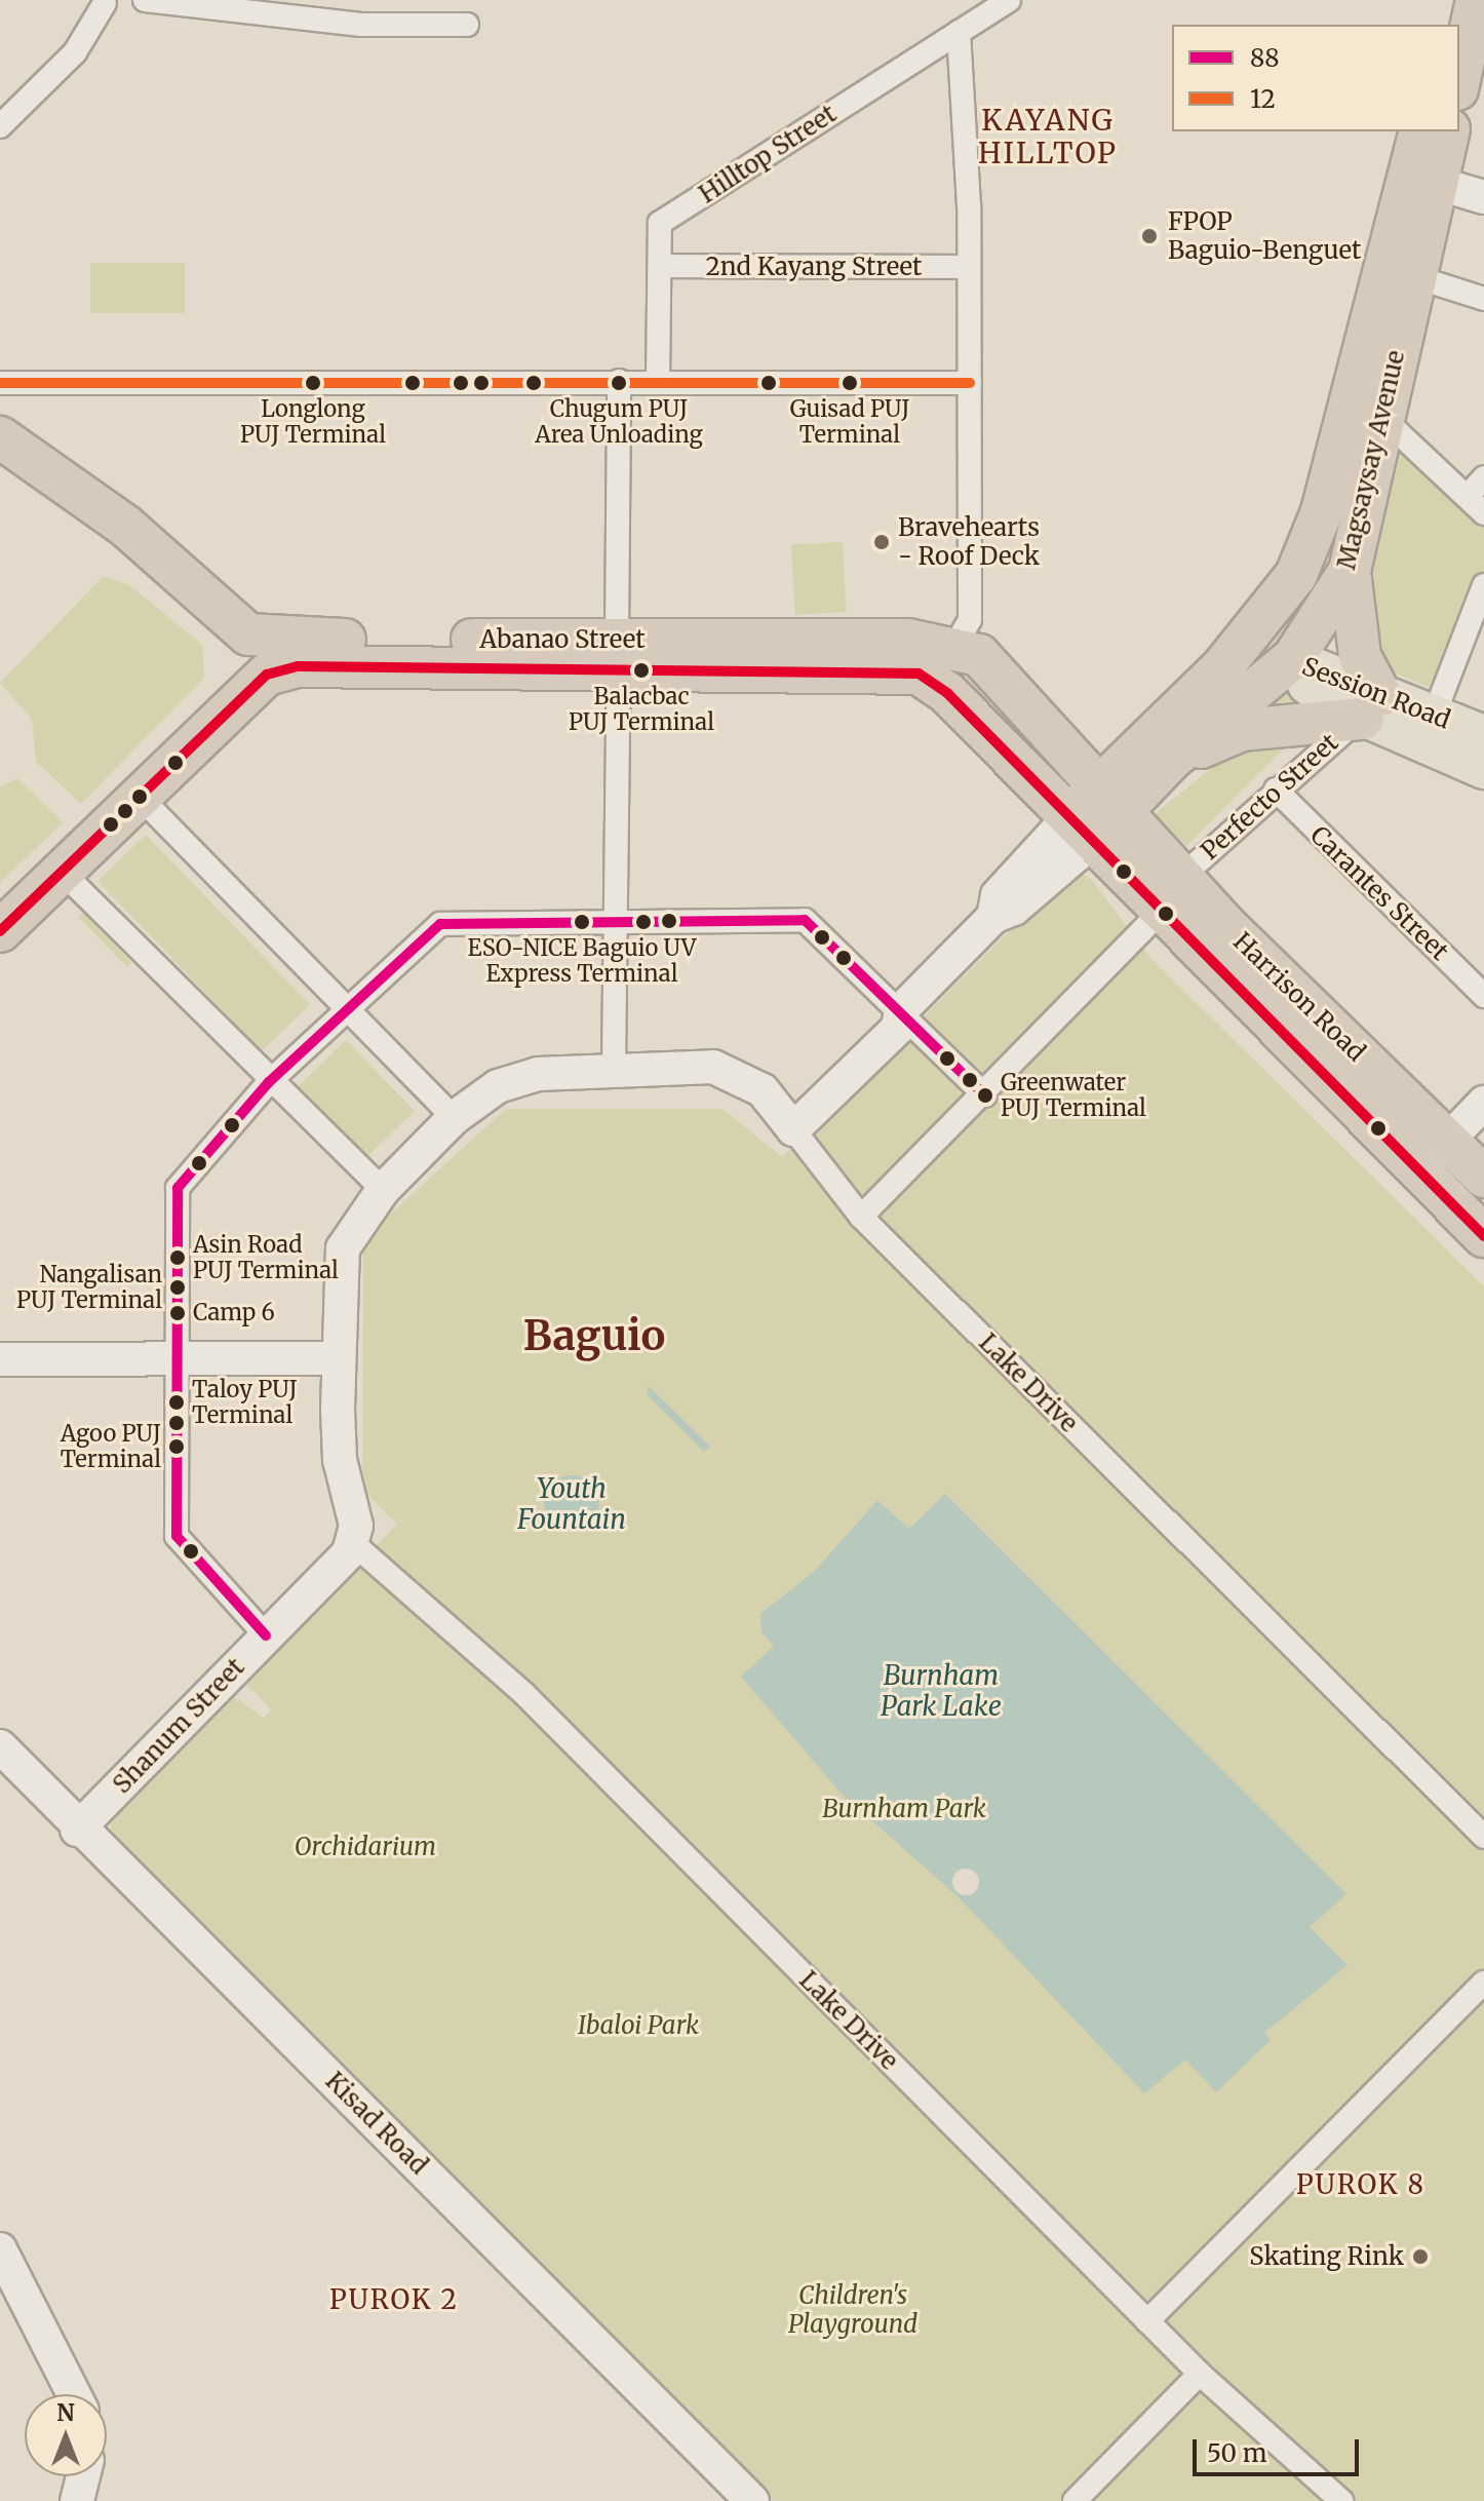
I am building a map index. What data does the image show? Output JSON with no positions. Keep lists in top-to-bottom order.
{
  "streets": {
    "highway": ["Magsaysay Avenue", "Abanao Street", "Harrison Road"],
    "main road": ["Session Road"],
    "street": [
      "Hilltop Street",
      "2nd Kayang Street",
      "Perfecto Street",
      "Carantes Street",
      "Lake Drive",
      "Shanum Street",
      "Kisad Road"
    ]
  },
  "crossings": [
    ["Hilltop Street", "2nd Kayang Street"],
    ["Magsaysay Avenue", "Abanao Street"],
    ["Magsaysay Avenue", "Session Road"],
    ["Magsaysay Avenue", "Harrison Road"],
    ["Abanao Street", "Harrison Road"],
    ["Session Road", "Perfecto Street"],
    ["Perfecto Street", "Carantes Street"],
    ["Perfecto Street", "Harrison Road"],
    ["Perfecto Street", "Lake Drive"],
    ["Lake Drive", "Shanum Street"],
    ["Shanum Street", "Kisad Road"]
  ],
  "districts": [
    "KAYANG HILLTOP",
    "Baguio",
    "PUROK 8",
    "PUROK 2"
  ],
  "water": ["Youth Fountain", "Burnham Park Lake"],
  "parks": [
    "Burnham Park",
    "Orchidarium",
    "Ibaloi Park",
    "Children's Playground"
  ],
  "places": [
    "FPOP Baguio-Benguet",
    "Longlong PUJ Terminal",
    "Chugum PUJ Area Unloading",
    "Guisad PUJ Terminal",
    "Bravehearts - Roof Deck",
    "Balacbac PUJ Terminal",
    "ESO-NICE Baguio UV Express Terminal",
    "Greenwater PUJ Terminal",
    "Asin Road PUJ Terminal",
    "Nangalisan PUJ Terminal",
    "Camp 6",
    "Taloy PUJ Terminal",
    "Agoo PUJ Terminal",
    "Skating Rink"
  ],
  "lines": ["transit line 12", "transit line 88"],
  "legend": ["88", "12"],
  "scale_bar": "50 m",
  "north": "top"
}
